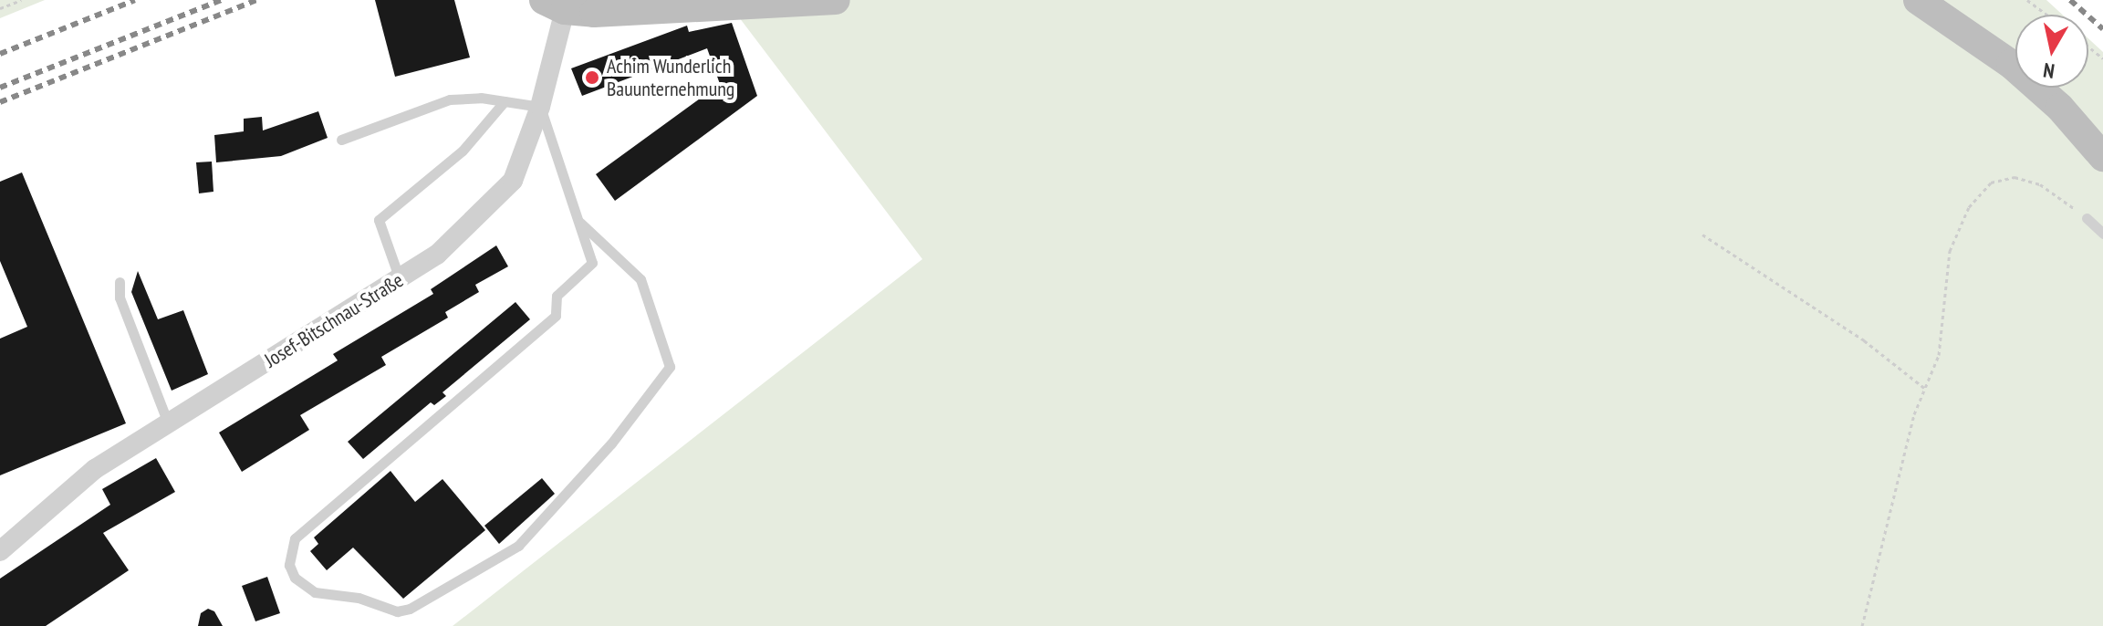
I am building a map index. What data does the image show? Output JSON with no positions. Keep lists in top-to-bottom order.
{
  "streets": {
    "street": ["Josef-Bitschnau-Straße"]
  },
  "places": ["Achim Wunderlich Bauunternehmung"],
  "north": "bottom"
}
